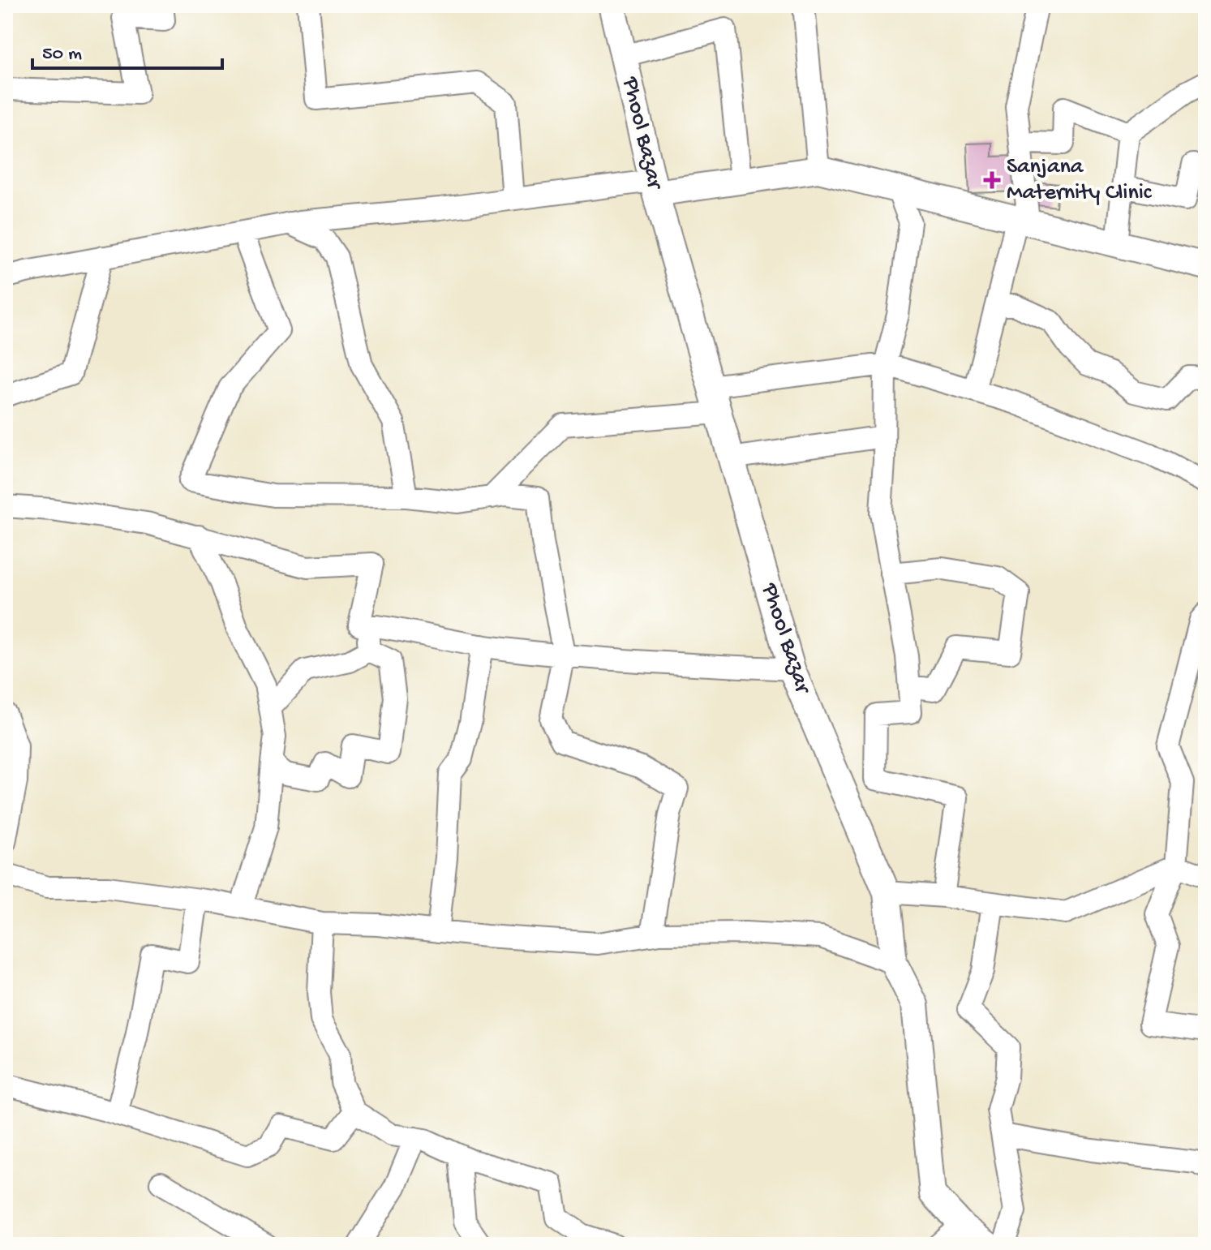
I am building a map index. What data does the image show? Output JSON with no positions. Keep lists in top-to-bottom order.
{
  "streets": {
    "street": ["Phool Bazar"]
  },
  "places": {
    "health": ["Sanjana Maternity Clinic"]
  },
  "scale_bar": "50 m"
}
